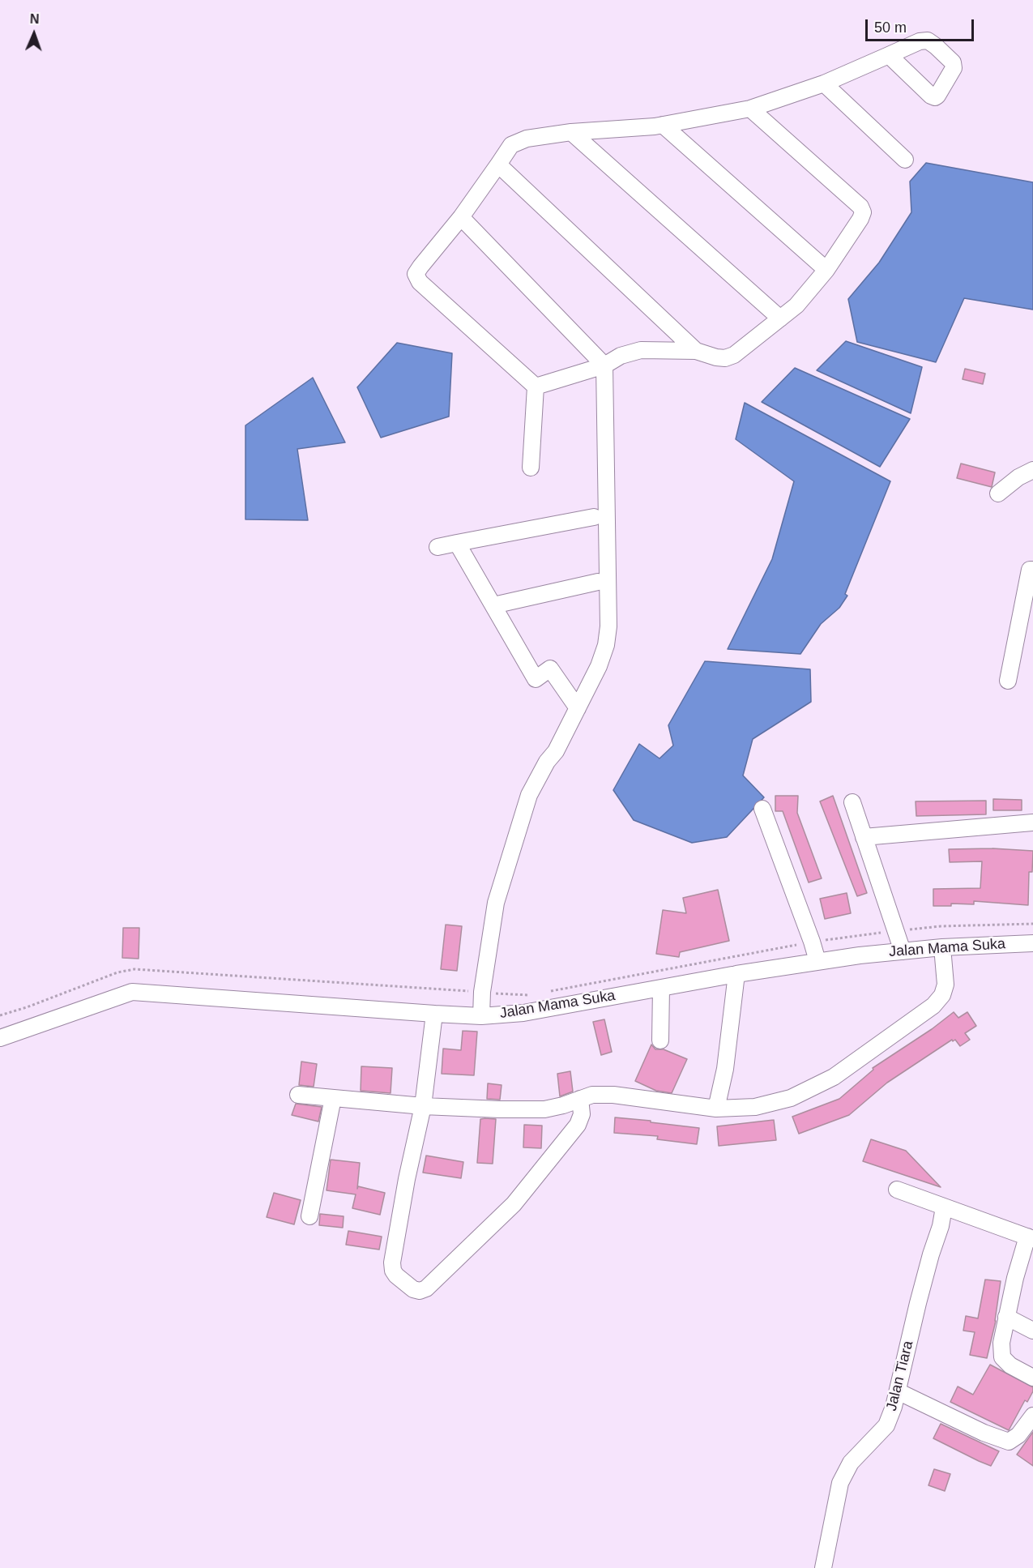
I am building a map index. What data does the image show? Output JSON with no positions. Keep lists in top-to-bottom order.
{
  "streets": {
    "street": ["Jalan Mama Suka", "Jalan Tiara"]
  },
  "scale_bar": "50 m",
  "north": "top"
}
